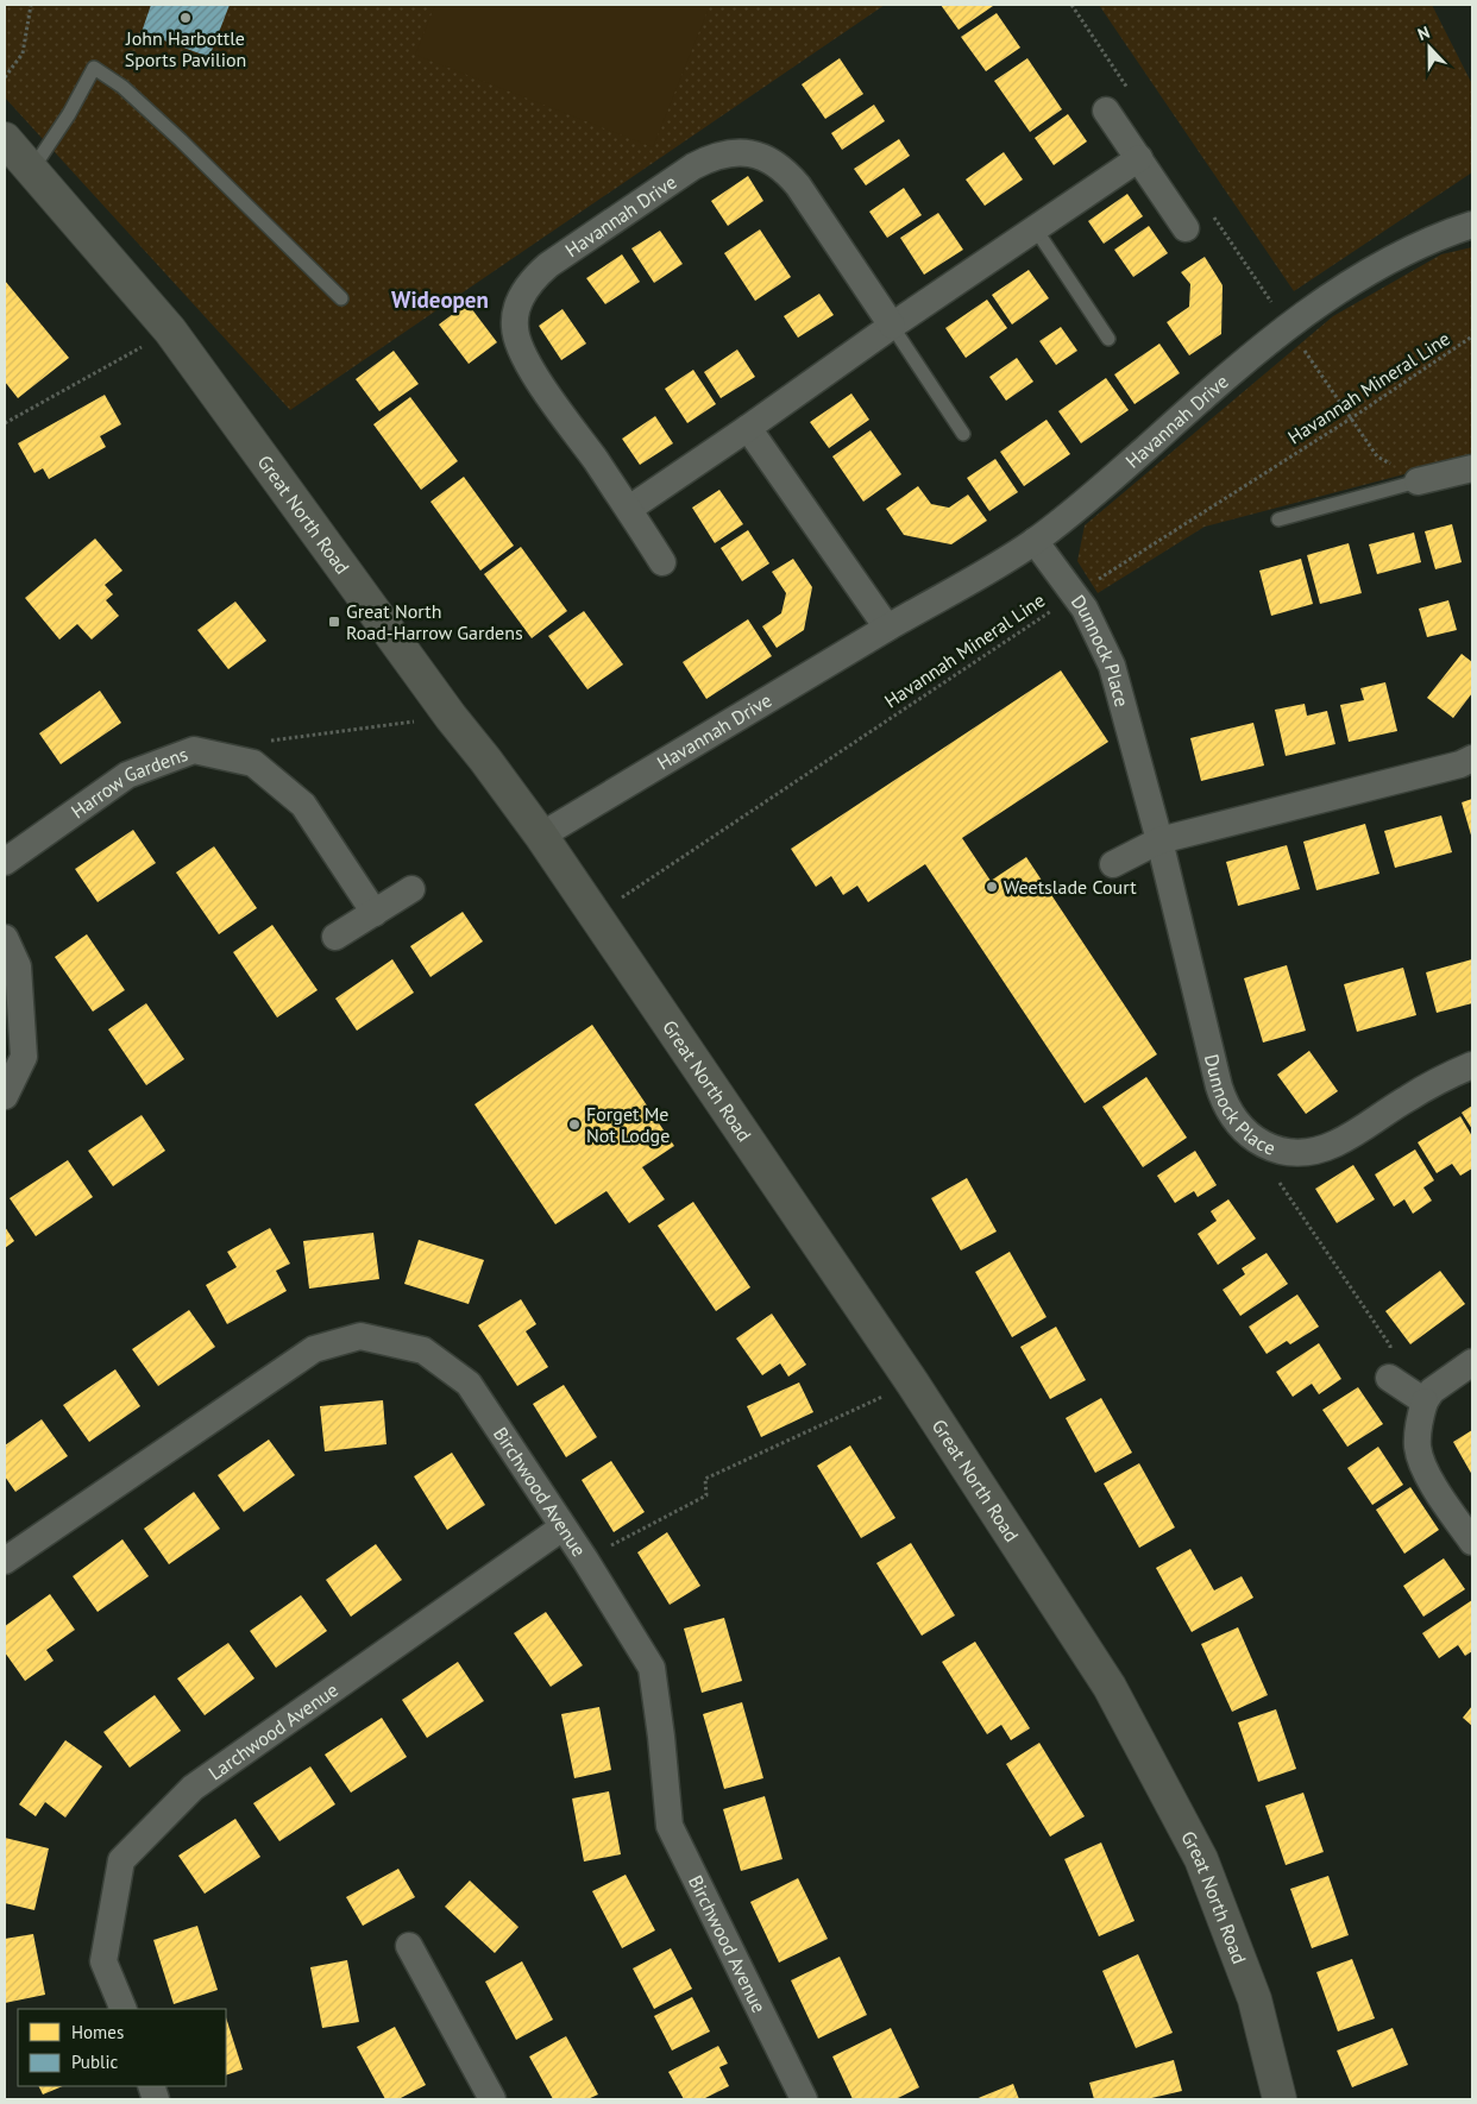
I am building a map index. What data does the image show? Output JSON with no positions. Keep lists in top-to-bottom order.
{
  "streets": {
    "main road": ["Great North Road"],
    "street": [
      "Havannah Drive",
      "Dunnock Place",
      "Harrow Gardens",
      "Birchwood Avenue",
      "Larchwood Avenue"
    ],
    "path": ["Havannah Mineral Line"]
  },
  "crossings": [
    ["Havannah Drive", "Great North Road"],
    ["Havannah Drive", "Dunnock Place"],
    ["Havannah Mineral Line", "Great North Road"],
    ["Havannah Mineral Line", "Dunnock Place"],
    ["Birchwood Avenue", "Larchwood Avenue"]
  ],
  "districts": ["Wideopen"],
  "places": {
    "other": ["John Harbottle Sports Pavilion", "Weetslade Court", "Forget Me Not Lodge"],
    "transit": ["Great North Road-Harrow Gardens"]
  },
  "legend": ["Homes", "Public"],
  "north": "top"
}
